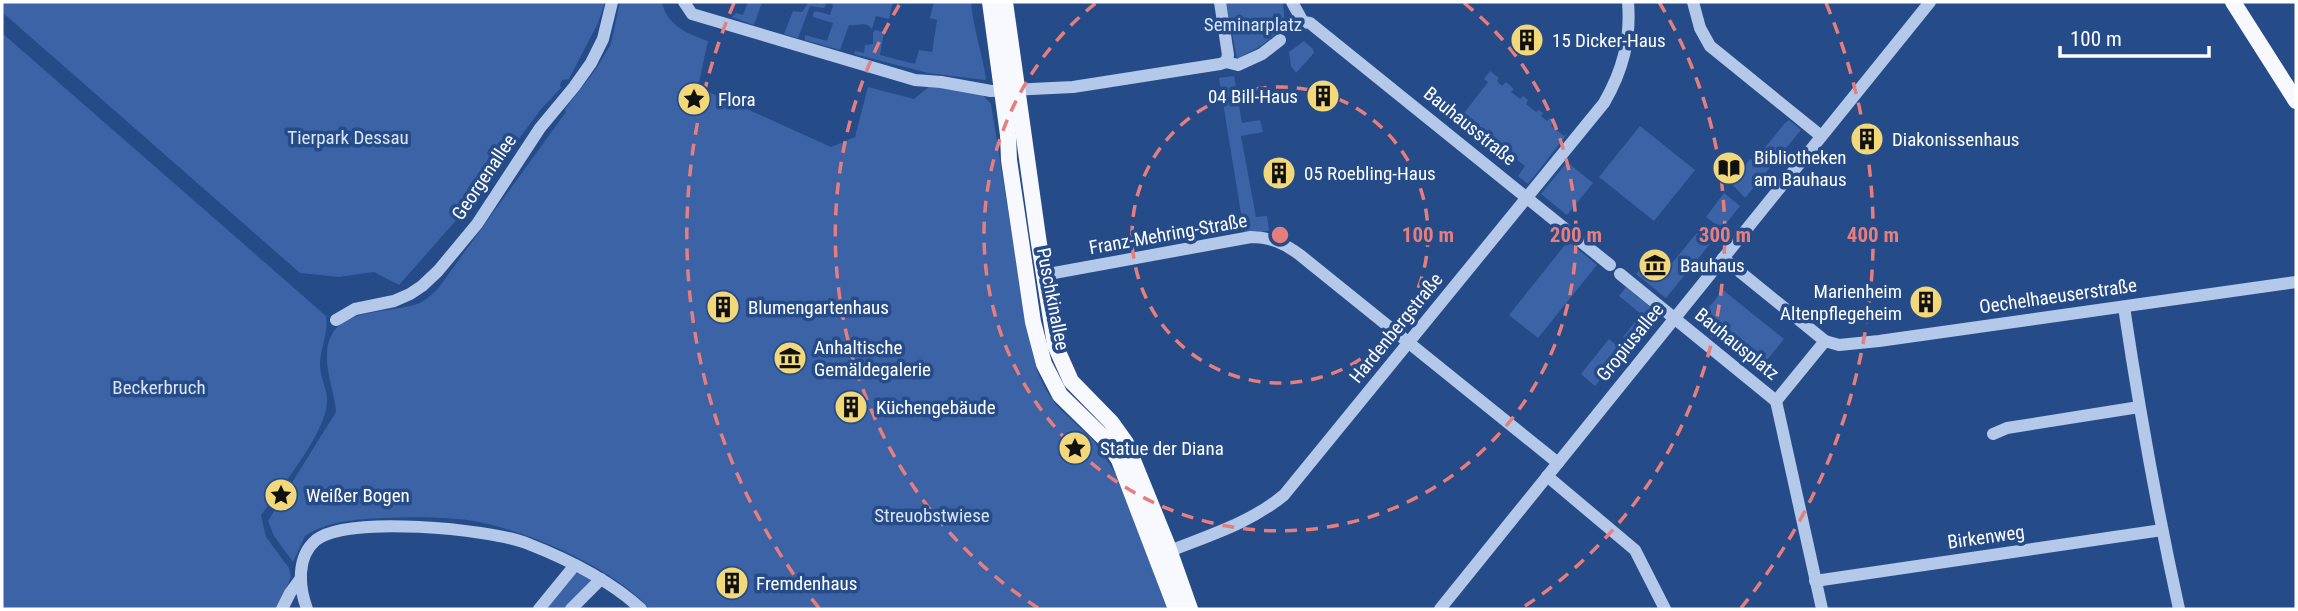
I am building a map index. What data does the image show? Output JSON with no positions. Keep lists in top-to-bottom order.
{
  "streets": {
    "main road": ["Puschkinallee"],
    "street": [
      "Bauhausstraße",
      "Georgenallee",
      "Franz-Mehring-Straße",
      "Oechelhaeuserstraße",
      "Hardenbergstraße",
      "Gropiusallee",
      "Bauhausplatz",
      "Birkenweg"
    ]
  },
  "crossings": [
    ["Bauhausstraße", "Hardenbergstraße"],
    ["Franz-Mehring-Straße", "Puschkinallee"],
    ["Franz-Mehring-Straße", "Hardenbergstraße"],
    ["Franz-Mehring-Straße", "Gropiusallee"],
    ["Oechelhaeuserstraße", "Bauhausplatz"],
    ["Puschkinallee", "Hardenbergstraße"],
    ["Gropiusallee", "Bauhausplatz"]
  ],
  "parks": [
    "Seminarplatz",
    "Tierpark Dessau",
    "Beckerbruch",
    "Streuobstwiese"
  ],
  "places": {
    "building": [
      "15 Dicker-Haus",
      "04 Bill-Haus",
      "Diakonissenhaus",
      "05 Roebling-Haus",
      "Marienheim Altenpflegeheim",
      "Blumengartenhaus",
      "Küchengebäude",
      "Fremdenhaus"
    ],
    "place": ["Flora", "Statue der Diana", "Weißer Bogen"],
    "library": ["Bibliotheken am Bauhaus"],
    "museum": ["Bauhaus", "Anhaltische Gemäldegalerie"]
  },
  "scale_bar": "100 m",
  "rings": [
    "100 m",
    "200 m",
    "300 m",
    "400 m"
  ]
}
